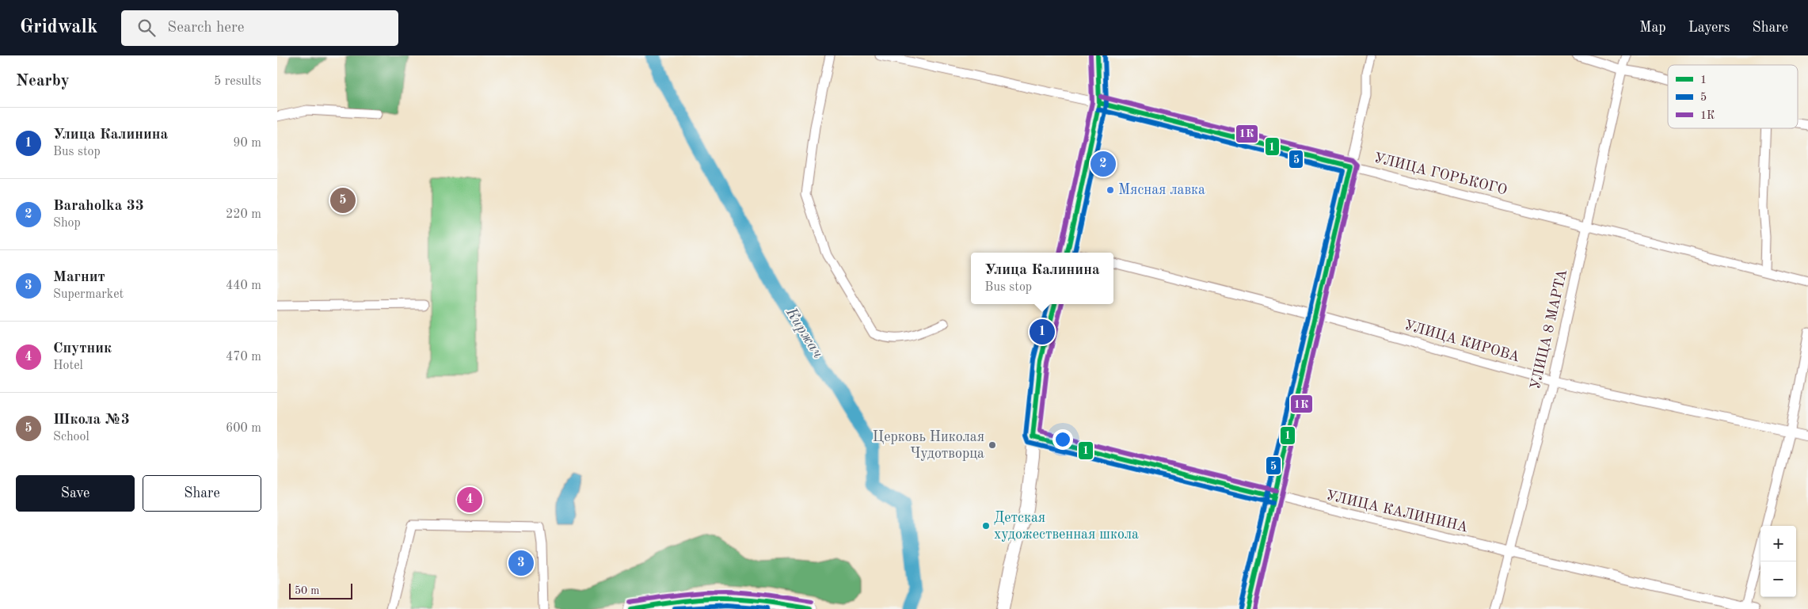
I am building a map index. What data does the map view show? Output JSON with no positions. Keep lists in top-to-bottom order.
{
  "streets": {
    "street": [
      "УЛИЦА ГОРЬКОГО",
      "УЛИЦА 8 МАРТА",
      "УЛИЦА КИРОВА",
      "УЛИЦА КАЛИНИНА"
    ]
  },
  "crossings": [
    ["УЛИЦА ГОРЬКОГО", "УЛИЦА 8 МАРТА"],
    ["УЛИЦА 8 МАРТА", "УЛИЦА КИРОВА"],
    ["УЛИЦА 8 МАРТА", "УЛИЦА КАЛИНИНА"]
  ],
  "water": ["Киржач"],
  "places": ["Мясная лавка", "Церковь Николая Чудотворца", "Детская художественная школа"],
  "lines": ["transit line 1", "transit line 5", "transit line 1К"],
  "legend": ["1", "5", "1К"],
  "scale_bar": "50 m",
  "page": {
    "header": "Gridwalk",
    "search": "Search here",
    "nav": ["Map", "Layers", "Share"],
    "heading": ["Nearby", "5 results"],
    "list": [
      {
        "mark": "1",
        "name": "Улица Калинина",
        "note": "Bus stop",
        "value": "90 m"
      },
      {
        "mark": "2",
        "name": "Baraholka 33",
        "note": "Shop",
        "value": "220 m"
      },
      {
        "mark": "3",
        "name": "Магнит",
        "note": "Supermarket",
        "value": "440 m"
      },
      {
        "mark": "4",
        "name": "Спутник",
        "note": "Hotel",
        "value": "470 m"
      },
      {
        "mark": "5",
        "name": "Школа №3",
        "note": "School",
        "value": "600 m"
      }
    ],
    "pins": [
      "2",
      "5",
      "1",
      "4",
      "3"
    ],
    "popup": ["Улица Калинина", "Bus stop"],
    "buttons": ["Save", "Share"],
    "map_buttons": ["+", "−"],
    "scale": "50 m"
  }
}
